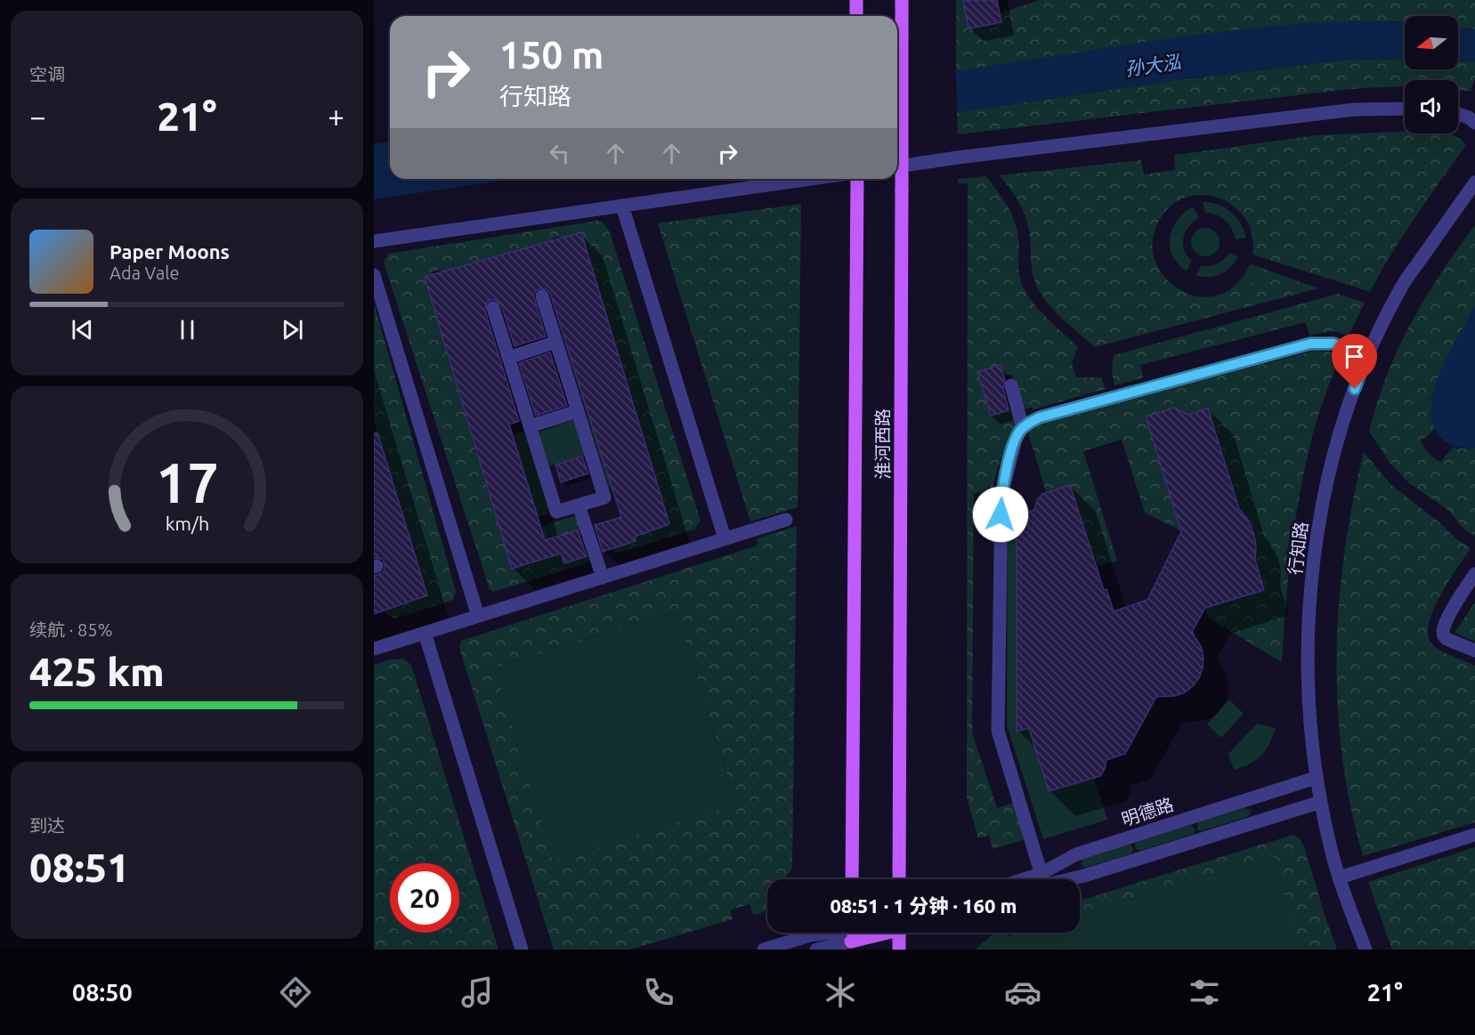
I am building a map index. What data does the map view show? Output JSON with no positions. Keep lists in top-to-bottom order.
{
  "streets": {
    "main road": ["淮河西路"],
    "lane": ["行知路", "明德路"]
  },
  "crossings": [
    ["行知路", "明德路"]
  ],
  "water": ["孙大泓"],
  "north": "left",
  "page": {
    "tile": [
      "空调",
      ["续航 · 85%", "425 km"],
      ["到达", "08:51"]
    ],
    "turn": ["150 m", "行知路"],
    "heat": ["−", "21°", "+"],
    "song": ["Paper Moons", "Ada Vale"],
    "limit": "20",
    "trip": "08:51 · 1 分钟 · 160 m",
    "tabs": ["08:50", "21°"],
    "gauge": ["17", "km/h"]
  }
}
